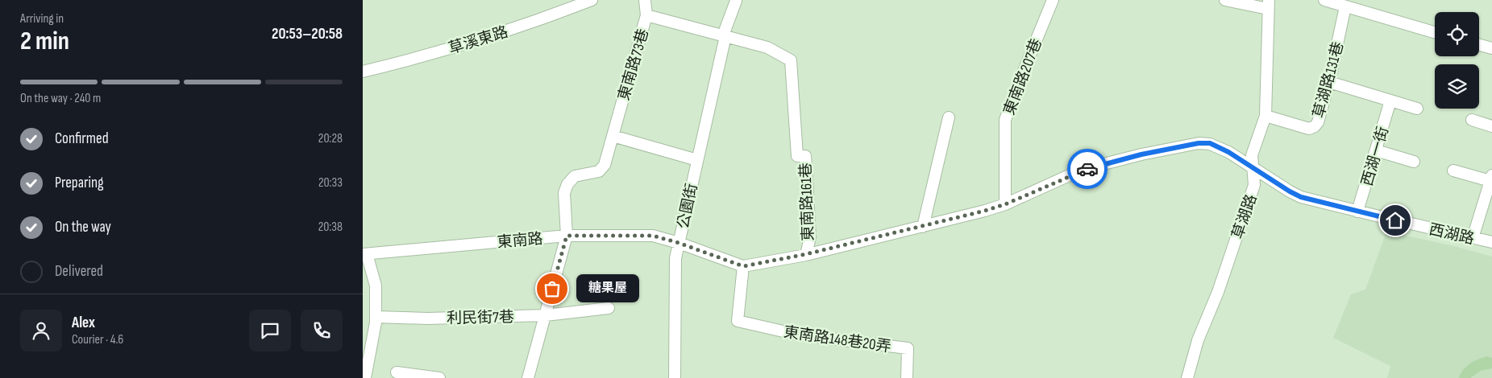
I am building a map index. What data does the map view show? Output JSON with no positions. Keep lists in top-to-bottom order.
{
  "streets": {
    "street": [
      "草溪東路",
      "東南路73巷",
      "東南路207巷",
      "草湖路131巷",
      "西湖一街",
      "東南路161巷",
      "公園街",
      "草湖路",
      "西湖路",
      "東南路",
      "利民街7巷",
      "東南路148巷20弄"
    ]
  },
  "crossings": [
    ["東南路73巷", "東南路161巷"],
    ["東南路73巷", "公園街"],
    ["東南路73巷", "東南路"],
    ["草湖路131巷", "草湖路"],
    ["西湖一街", "西湖路"],
    ["公園街", "東南路"],
    ["草湖路", "西湖路"],
    ["東南路", "東南路148巷20弄"]
  ],
  "places": ["糖果屋"],
  "page": {
    "heading": ["2 min", "Arriving in", "20:53–20:58"],
    "panel": ["Alex", "Courier · 4.6"],
    "bar": "On the way · 240 m",
    "list": [
      ["Confirmed", "20:28"],
      ["Preparing", "20:33"],
      ["On the way", "20:38"],
      "Delivered"
    ],
    "bubble": "糖果屋"
  }
}
